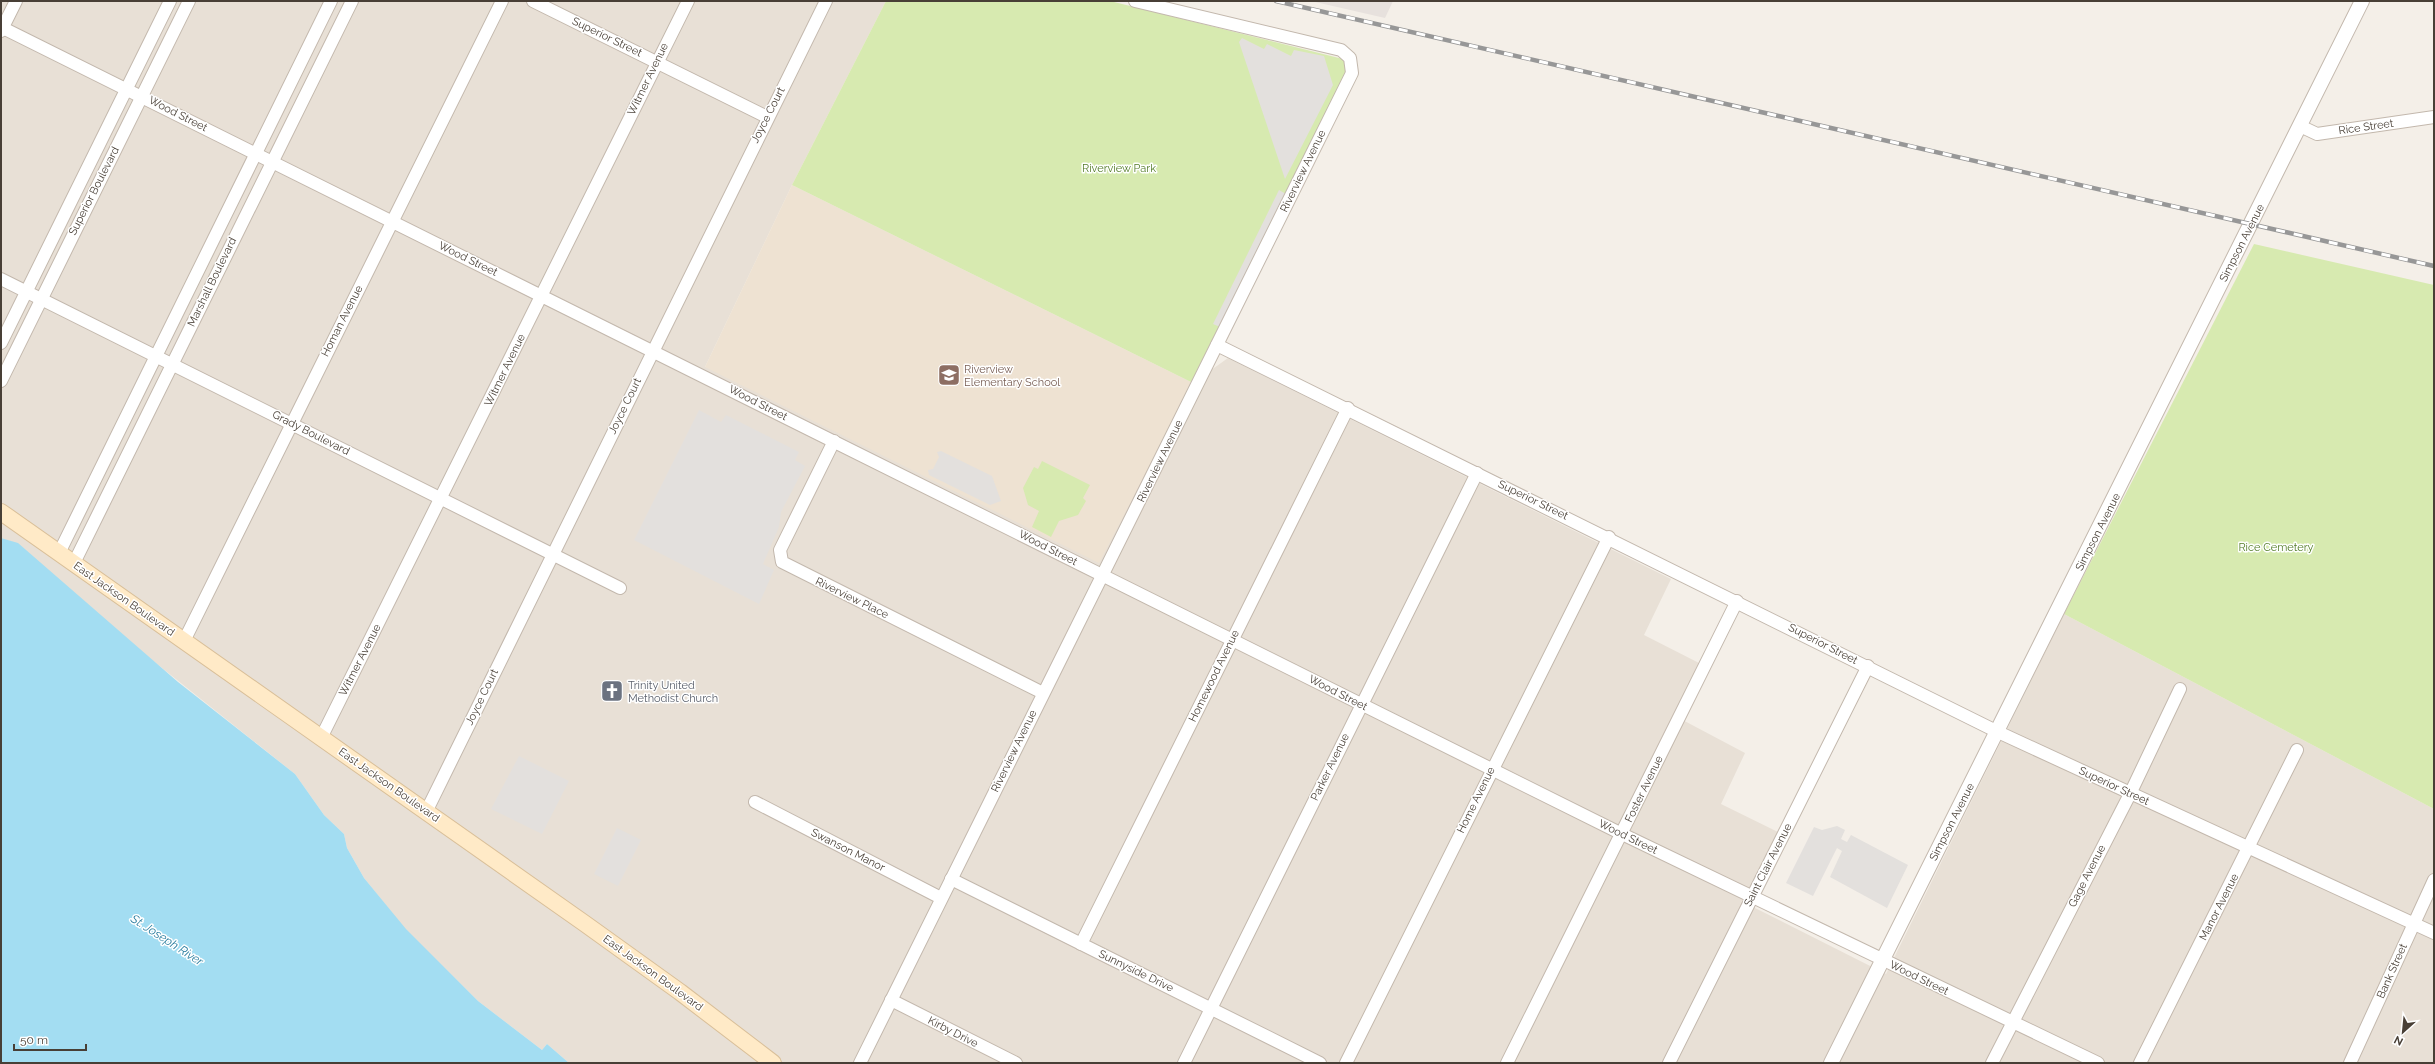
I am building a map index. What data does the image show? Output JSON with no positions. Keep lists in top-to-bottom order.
{
  "streets": {
    "main road": ["East Jackson Boulevard"],
    "street": [
      "Superior Street",
      "Witmer Avenue",
      "Wood Street",
      "Joyce Court",
      "Rice Street",
      "Riverview Avenue",
      "Superior Boulevard",
      "Simpson Avenue",
      "Marshall Boulevard",
      "Homan Avenue",
      "Grady Boulevard",
      "Riverview Place",
      "Homewood Avenue",
      "Parker Avenue",
      "Foster Avenue",
      "Home Avenue",
      "Swanson Manor",
      "Saint Clair Avenue",
      "Gage Avenue",
      "Manor Avenue",
      "Sunnyside Drive",
      "Bank Street",
      "Kirby Drive"
    ]
  },
  "crossings": [
    ["Superior Street", "Witmer Avenue"],
    ["Superior Street", "Joyce Court"],
    ["Superior Street", "Riverview Avenue"],
    ["Superior Street", "Simpson Avenue"],
    ["Superior Street", "Homewood Avenue"],
    ["Superior Street", "Parker Avenue"],
    ["Superior Street", "Foster Avenue"],
    ["Superior Street", "Home Avenue"],
    ["Superior Street", "Saint Clair Avenue"],
    ["Superior Street", "Gage Avenue"],
    ["Superior Street", "Manor Avenue"],
    ["Superior Street", "Bank Street"],
    ["Witmer Avenue", "Wood Street"],
    ["Witmer Avenue", "Grady Boulevard"],
    ["Witmer Avenue", "East Jackson Boulevard"],
    ["Wood Street", "Joyce Court"],
    ["Wood Street", "Riverview Avenue"],
    ["Wood Street", "Superior Boulevard"],
    ["Wood Street", "Simpson Avenue"],
    ["Wood Street", "Marshall Boulevard"],
    ["Wood Street", "Homan Avenue"],
    ["Wood Street", "Riverview Place"],
    ["Wood Street", "Homewood Avenue"],
    ["Wood Street", "Parker Avenue"],
    ["Wood Street", "Foster Avenue"],
    ["Wood Street", "Home Avenue"],
    ["Wood Street", "Saint Clair Avenue"],
    ["Wood Street", "Gage Avenue"],
    ["Joyce Court", "Grady Boulevard"],
    ["Joyce Court", "East Jackson Boulevard"],
    ["Rice Street", "Simpson Avenue"],
    ["Riverview Avenue", "Riverview Place"],
    ["Riverview Avenue", "Swanson Manor"],
    ["Riverview Avenue", "Sunnyside Drive"],
    ["Riverview Avenue", "Kirby Drive"],
    ["Superior Boulevard", "Grady Boulevard"],
    ["Marshall Boulevard", "Grady Boulevard"],
    ["Marshall Boulevard", "East Jackson Boulevard"],
    ["Homan Avenue", "Grady Boulevard"],
    ["Homan Avenue", "East Jackson Boulevard"],
    ["Homewood Avenue", "Sunnyside Drive"],
    ["Parker Avenue", "Sunnyside Drive"]
  ],
  "water": ["St. Joseph River"],
  "parks": ["Riverview Park", "Rice Cemetery"],
  "places": {
    "school or university": ["Riverview Elementary School"],
    "church": ["Trinity United Methodist Church"]
  },
  "scale_bar": "50 m",
  "north": "bottom left"
}
